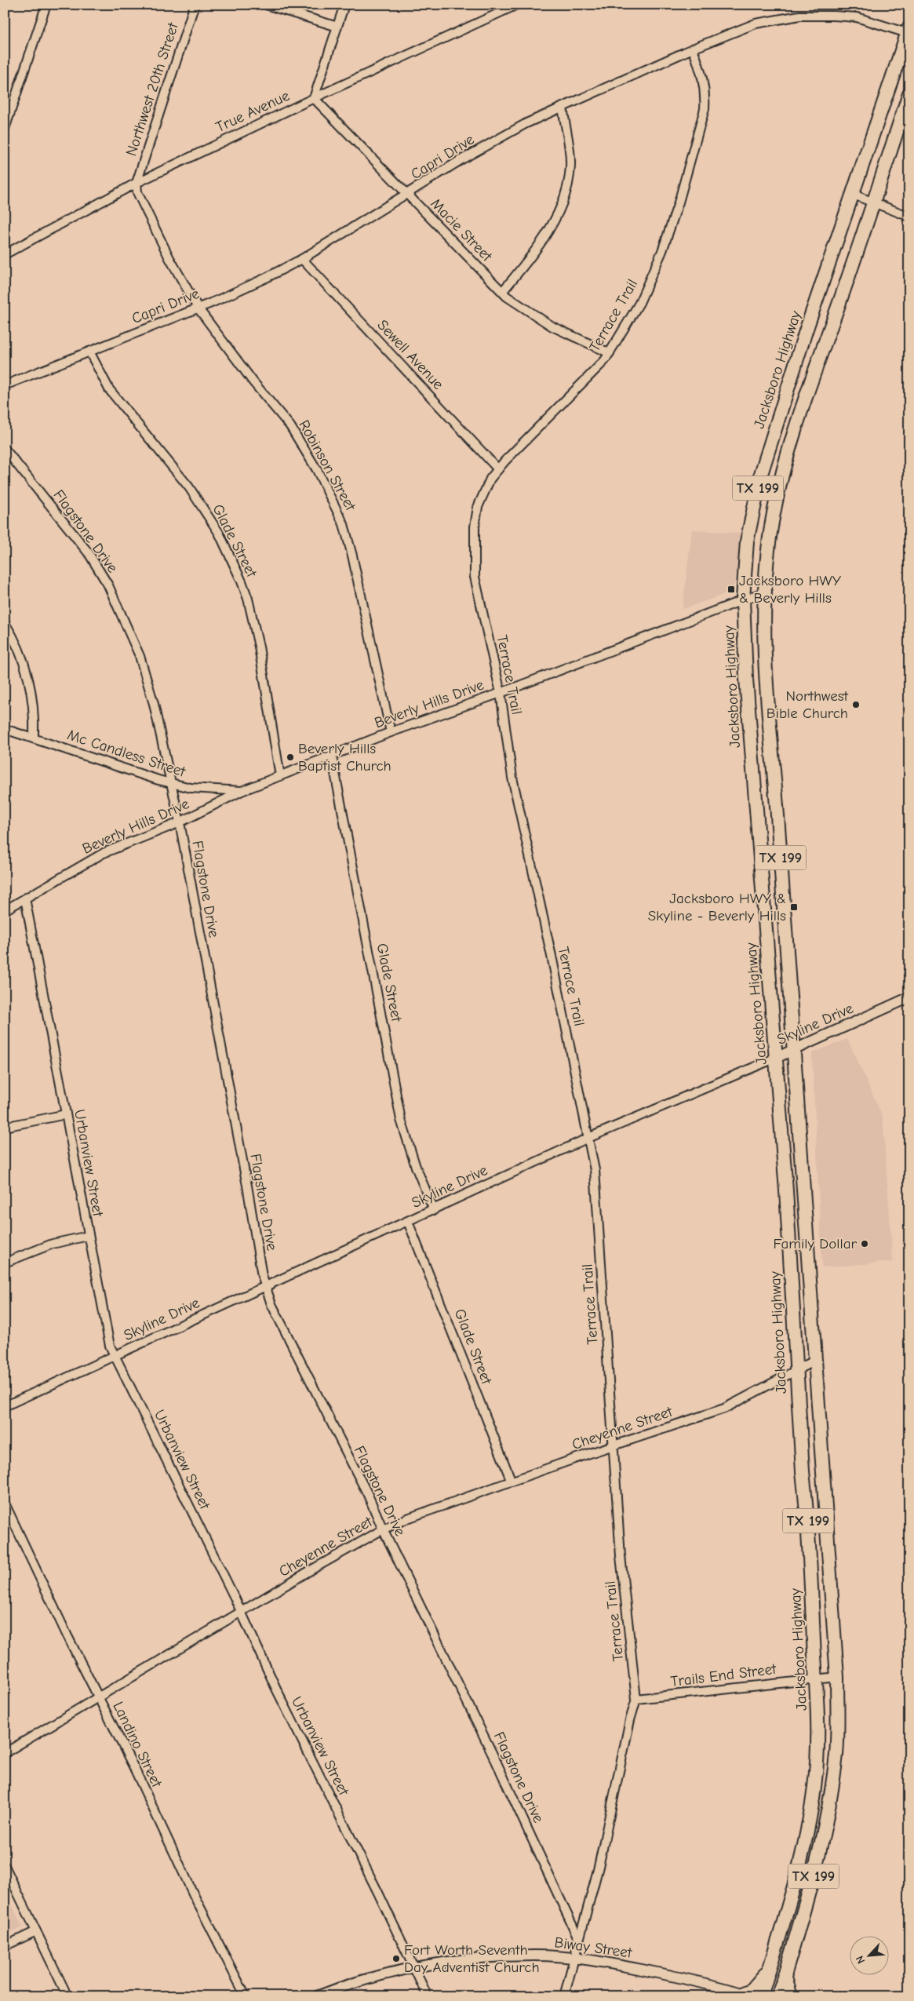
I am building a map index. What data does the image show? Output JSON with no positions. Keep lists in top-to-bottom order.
{
  "streets": {
    "main road": ["Jacksboro Highway", "TX 199"],
    "street": [
      "Northwest 20th Street",
      "True Avenue",
      "Capri Drive",
      "Macie Street",
      "Terrace Trail",
      "Sewell Avenue",
      "Robinson Street",
      "Flagstone Drive",
      "Glade Street",
      "Beverly Hills Drive",
      "Mc Candless Street",
      "Skyline Drive",
      "Urbanview Street",
      "Cheyenne Street",
      "Trails End Street",
      "Landino Street",
      "Biway Street"
    ]
  },
  "crossings": [
    ["Northwest 20th Street", "True Avenue"],
    ["Northwest 20th Street", "Robinson Street"],
    ["True Avenue", "Macie Street"],
    ["True Avenue", "Robinson Street"],
    ["Capri Drive", "Macie Street"],
    ["Capri Drive", "Terrace Trail"],
    ["Capri Drive", "Sewell Avenue"],
    ["Capri Drive", "Jacksboro Highway"],
    ["Capri Drive", "Robinson Street"],
    ["Capri Drive", "Glade Street"],
    ["Macie Street", "Terrace Trail"],
    ["Terrace Trail", "Sewell Avenue"],
    ["Terrace Trail", "Flagstone Drive"],
    ["Terrace Trail", "Beverly Hills Drive"],
    ["Terrace Trail", "Skyline Drive"],
    ["Terrace Trail", "Cheyenne Street"],
    ["Terrace Trail", "Trails End Street"],
    ["Terrace Trail", "Biway Street"],
    ["Jacksboro Highway", "Beverly Hills Drive"],
    ["Jacksboro Highway", "Skyline Drive"],
    ["Jacksboro Highway", "Cheyenne Street"],
    ["Jacksboro Highway", "Trails End Street"],
    ["Robinson Street", "Beverly Hills Drive"],
    ["TX 199", "Beverly Hills Drive"],
    ["TX 199", "Skyline Drive"],
    ["TX 199", "Cheyenne Street"],
    ["TX 199", "Trails End Street"],
    ["Flagstone Drive", "Beverly Hills Drive"],
    ["Flagstone Drive", "Mc Candless Street"],
    ["Flagstone Drive", "Skyline Drive"],
    ["Flagstone Drive", "Cheyenne Street"],
    ["Glade Street", "Beverly Hills Drive"],
    ["Glade Street", "Skyline Drive"],
    ["Glade Street", "Cheyenne Street"],
    ["Beverly Hills Drive", "Mc Candless Street"],
    ["Beverly Hills Drive", "Urbanview Street"],
    ["Skyline Drive", "Urbanview Street"],
    ["Urbanview Street", "Cheyenne Street"],
    ["Urbanview Street", "Biway Street"],
    ["Cheyenne Street", "Landino Street"]
  ],
  "places": {
    "transit": ["Jacksboro HWY & Beverly Hills", "Jacksboro HWY & Skyline - Beverly Hills"],
    "other": [
      "Northwest Bible Church",
      "Beverly Hills Baptist Church",
      "Family Dollar",
      "Fort Worth Seventh Day Adventist Church"
    ]
  },
  "north": "bottom left"
}
